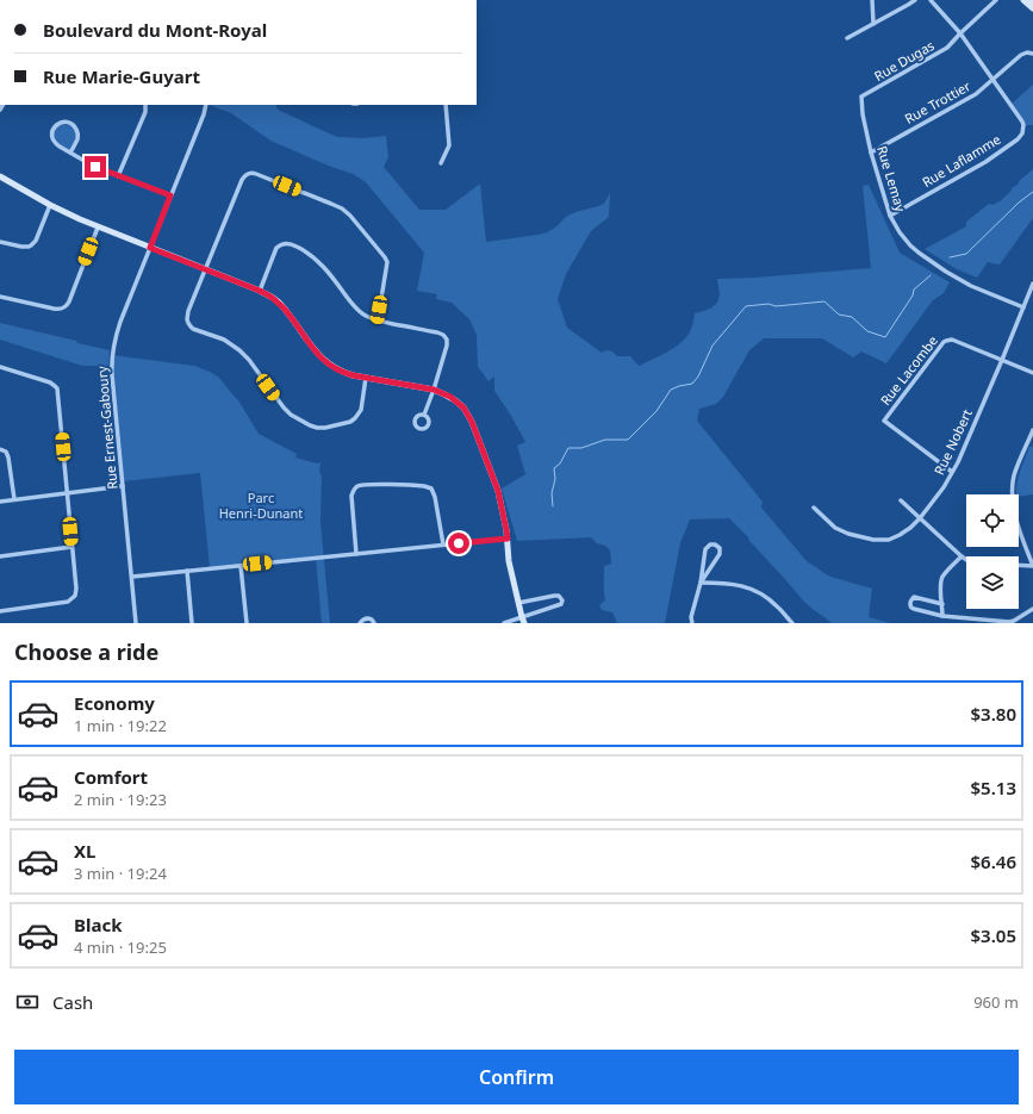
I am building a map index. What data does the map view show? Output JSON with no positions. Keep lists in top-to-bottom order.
{
  "streets": {
    "street": [
      "Rue Dugas",
      "Rue Trottier",
      "Rue Laflamme",
      "Rue Lemay",
      "Rue Lacombe",
      "Rue Ernest-Gaboury",
      "Rue Nobert"
    ]
  },
  "crossings": [
    ["Rue Dugas", "Rue Laflamme"],
    ["Rue Dugas", "Rue Lemay"],
    ["Rue Trottier", "Rue Laflamme"],
    ["Rue Trottier", "Rue Lemay"],
    ["Rue Laflamme", "Rue Lemay"],
    ["Rue Lemay", "Rue Nobert"],
    ["Rue Lacombe", "Rue Nobert"]
  ],
  "parks": ["Parc Henri-Dunant"],
  "page": {
    "banner": ["Boulevard du Mont-Royal", "Rue Marie-Guyart"],
    "heading": "Choose a ride",
    "list": [
      {
        "name": "Economy",
        "note": "1 min · 19:22",
        "value": "$3.80"
      },
      {
        "name": "Comfort",
        "note": "2 min · 19:23",
        "value": "$5.13"
      },
      {
        "name": "XL",
        "note": "3 min · 19:24",
        "value": "$6.46"
      },
      {
        "name": "Black",
        "note": "4 min · 19:25",
        "value": "$3.05"
      }
    ],
    "pay": ["Cash", "960 m"],
    "buttons": "Confirm"
  }
}
